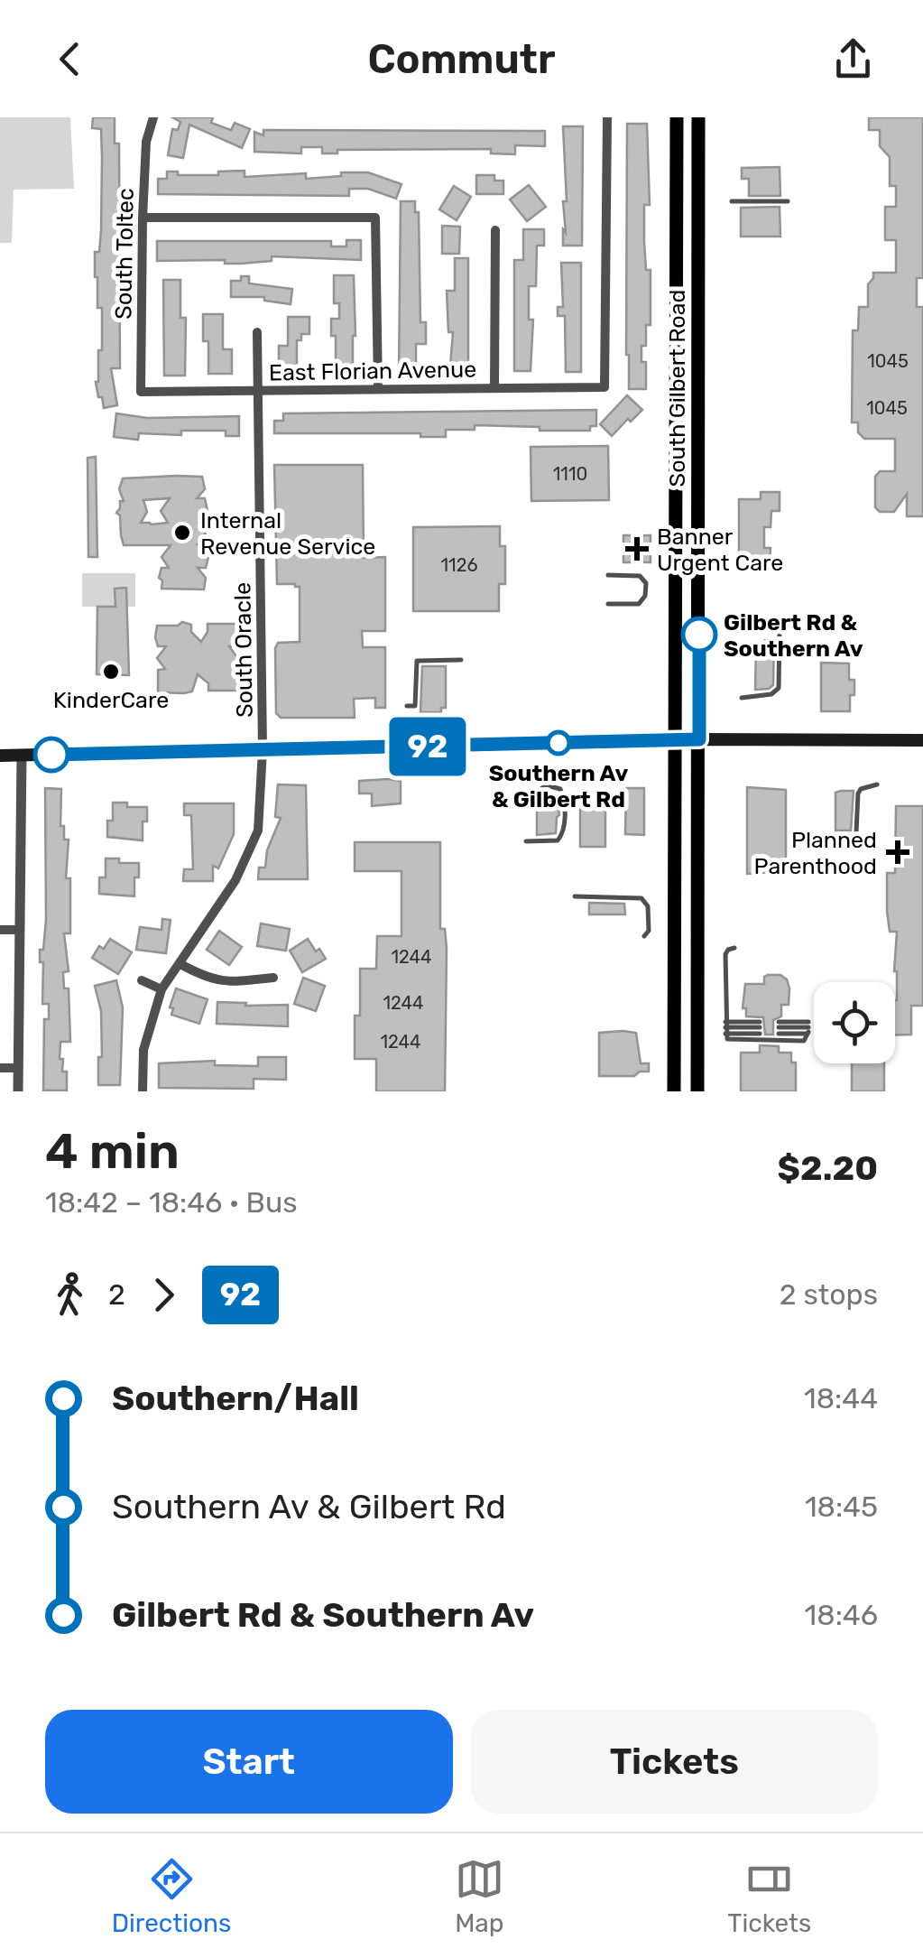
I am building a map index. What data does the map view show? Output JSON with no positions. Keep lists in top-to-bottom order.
{
  "streets": {
    "main road": ["South Gilbert Road"],
    "street": ["South Toltec", "East Florian Avenue", "South Oracle"]
  },
  "crossings": [
    ["South Toltec", "East Florian Avenue"],
    ["East Florian Avenue", "South Oracle"]
  ],
  "places": {
    "other": [
      "Internal Revenue Service",
      "Gilbert Rd & Southern Av",
      "KinderCare",
      "Southern Av & Gilbert Rd"
    ],
    "health": ["Banner Urgent Care", "Planned Parenthood"]
  },
  "lines": ["bus line 92"],
  "house_numbers": [
    "1045",
    "1045",
    "1110",
    "1126",
    "1244",
    "1244",
    "1244"
  ],
  "page": {
    "header": "Commutr",
    "on_map": "92",
    "heading": ["4 min", "18:42 – 18:46 · Bus", "$2.20"],
    "legs": ["2", "92", "2 stops"],
    "list": [
      {
        "name": "Southern/Hall",
        "value": "18:44"
      },
      {
        "name": "Southern Av & Gilbert Rd",
        "value": "18:45"
      },
      {
        "name": "Gilbert Rd & Southern Av",
        "value": "18:46"
      }
    ],
    "buttons": ["Start", "Tickets"],
    "tabs": ["Directions", "Map", "Tickets"]
  }
}
